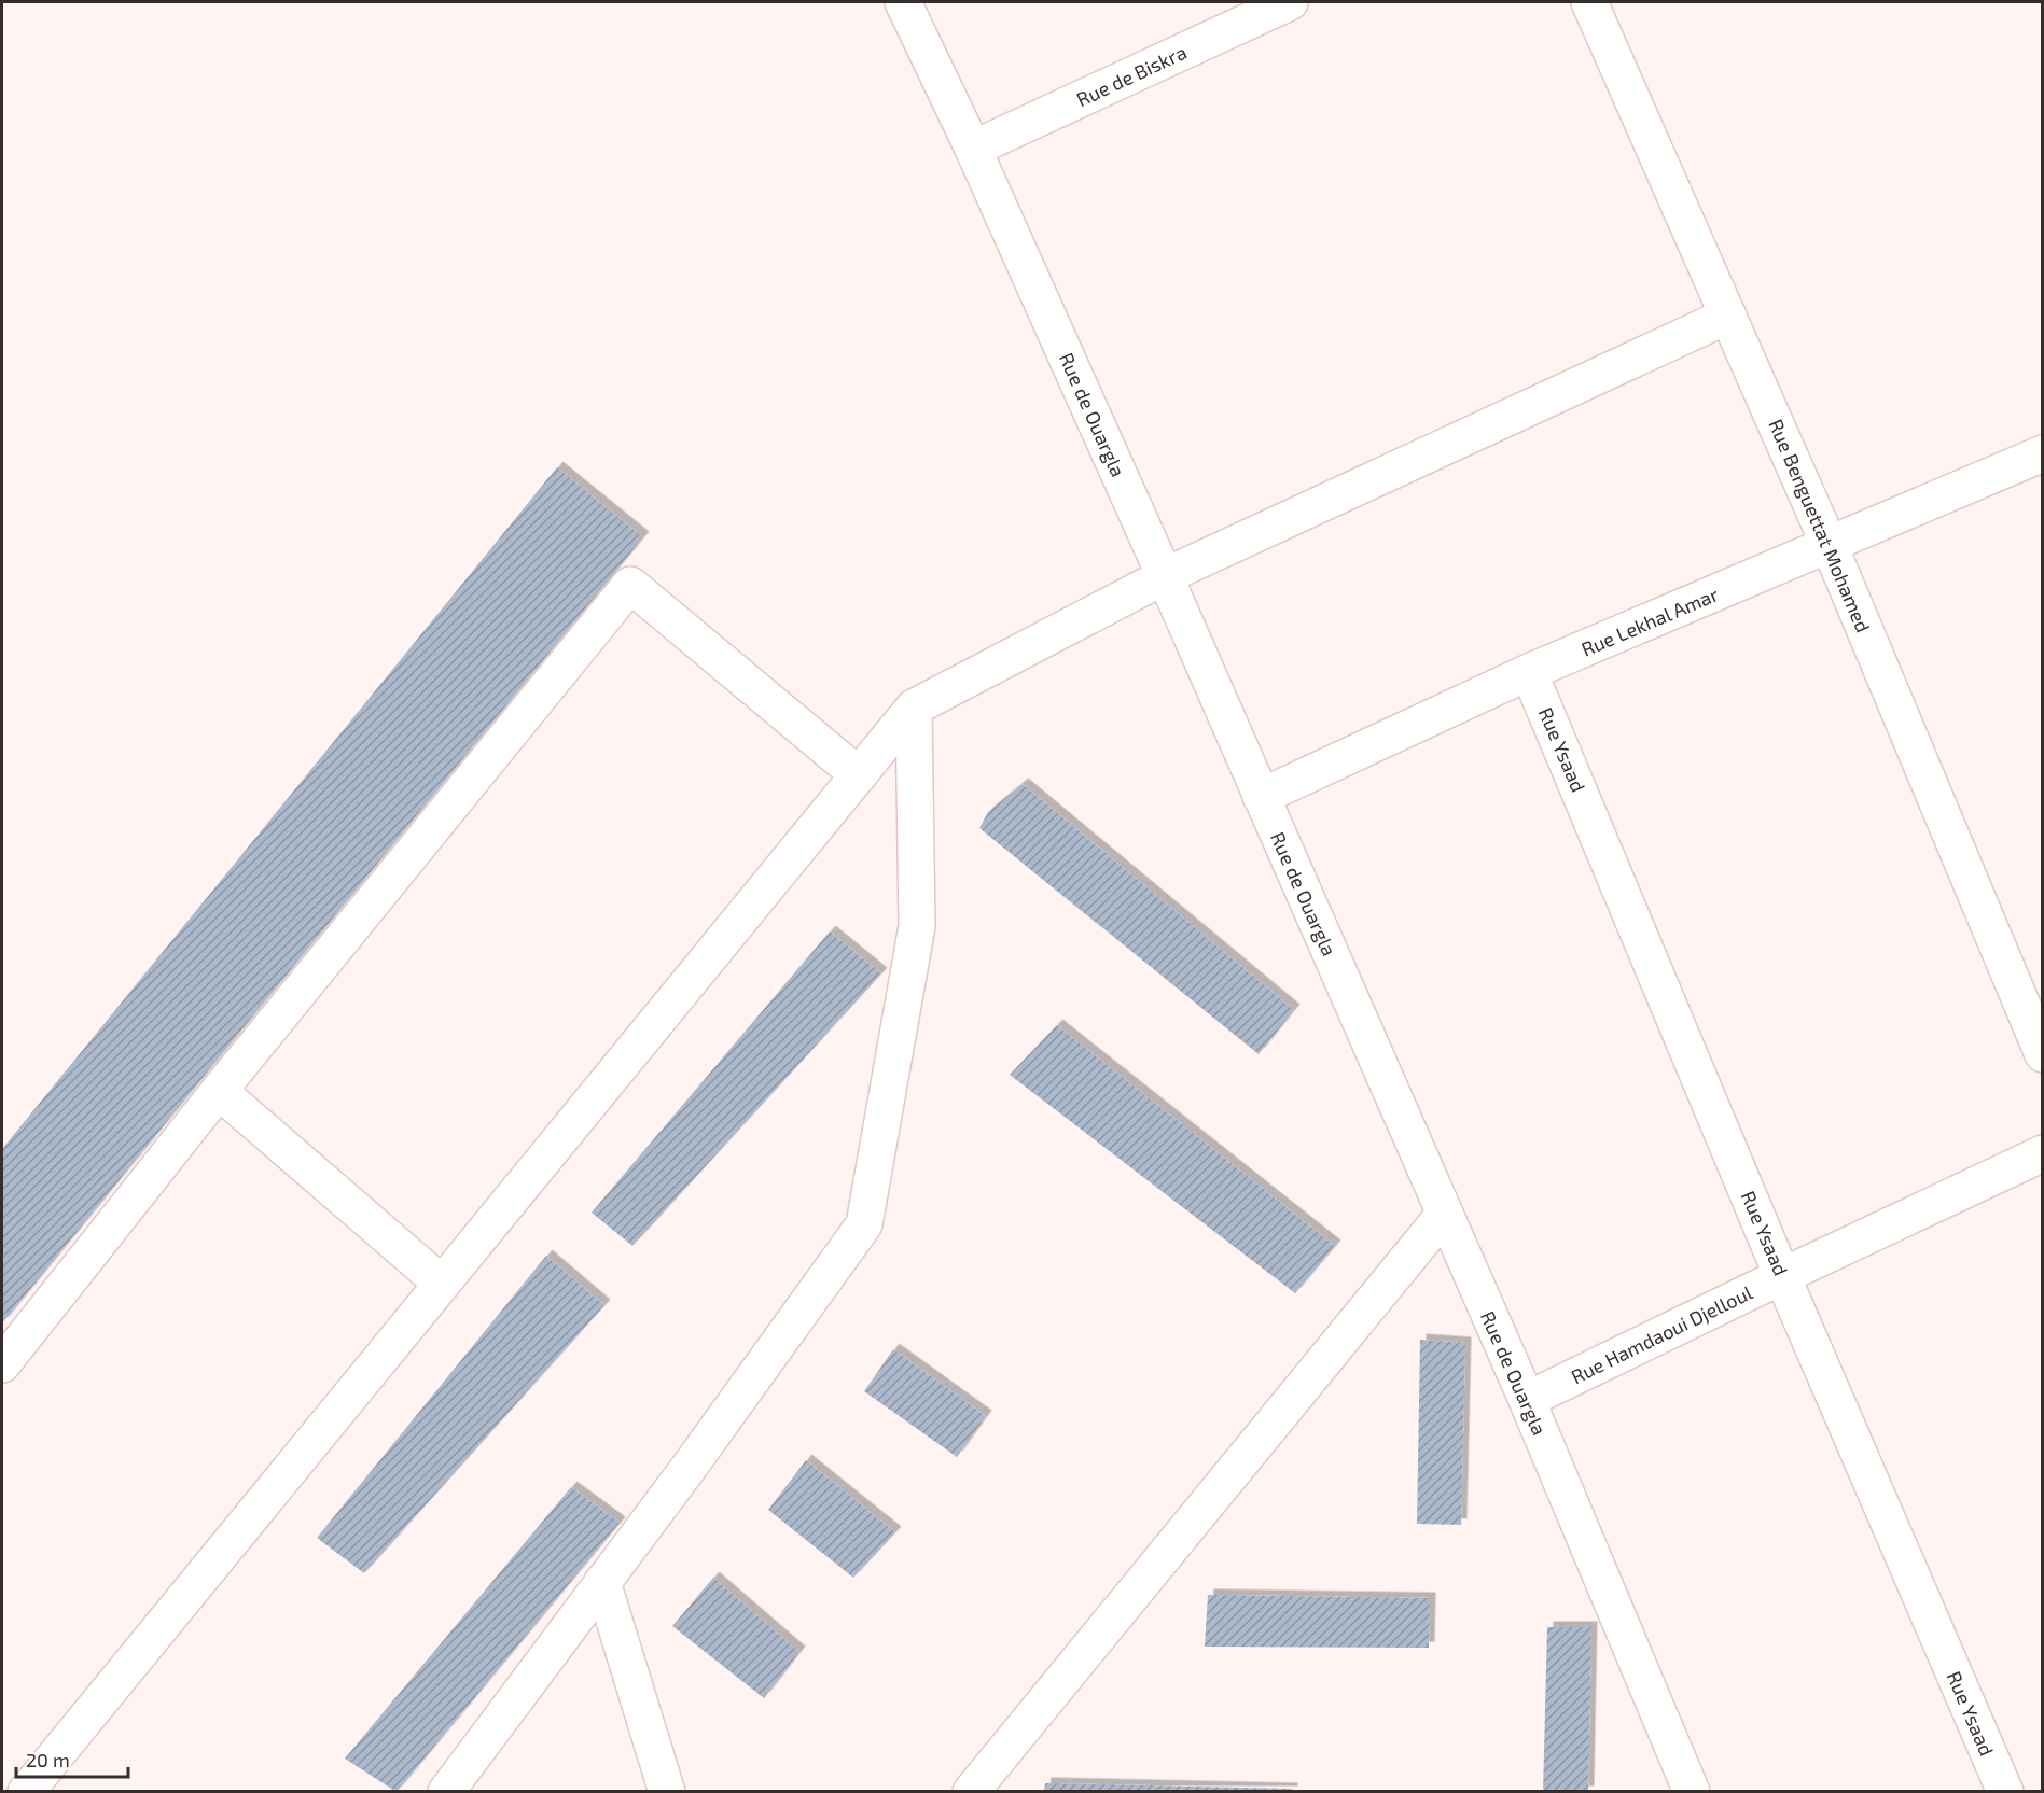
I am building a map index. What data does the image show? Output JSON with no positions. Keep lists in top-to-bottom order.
{
  "streets": {
    "street": [
      "Rue de Biskra",
      "Rue de Ouargla",
      "Rue Benguettat Mohamed",
      "Rue Lekhal Amar",
      "Rue Ysaad",
      "Rue Hamdaoui Djelloul"
    ]
  },
  "crossings": [
    ["Rue de Biskra", "Rue de Ouargla"],
    ["Rue de Ouargla", "Rue Lekhal Amar"],
    ["Rue de Ouargla", "Rue Hamdaoui Djelloul"],
    ["Rue Benguettat Mohamed", "Rue Lekhal Amar"],
    ["Rue Lekhal Amar", "Rue Ysaad"],
    ["Rue Ysaad", "Rue Hamdaoui Djelloul"]
  ],
  "scale_bar": "20 m"
}
